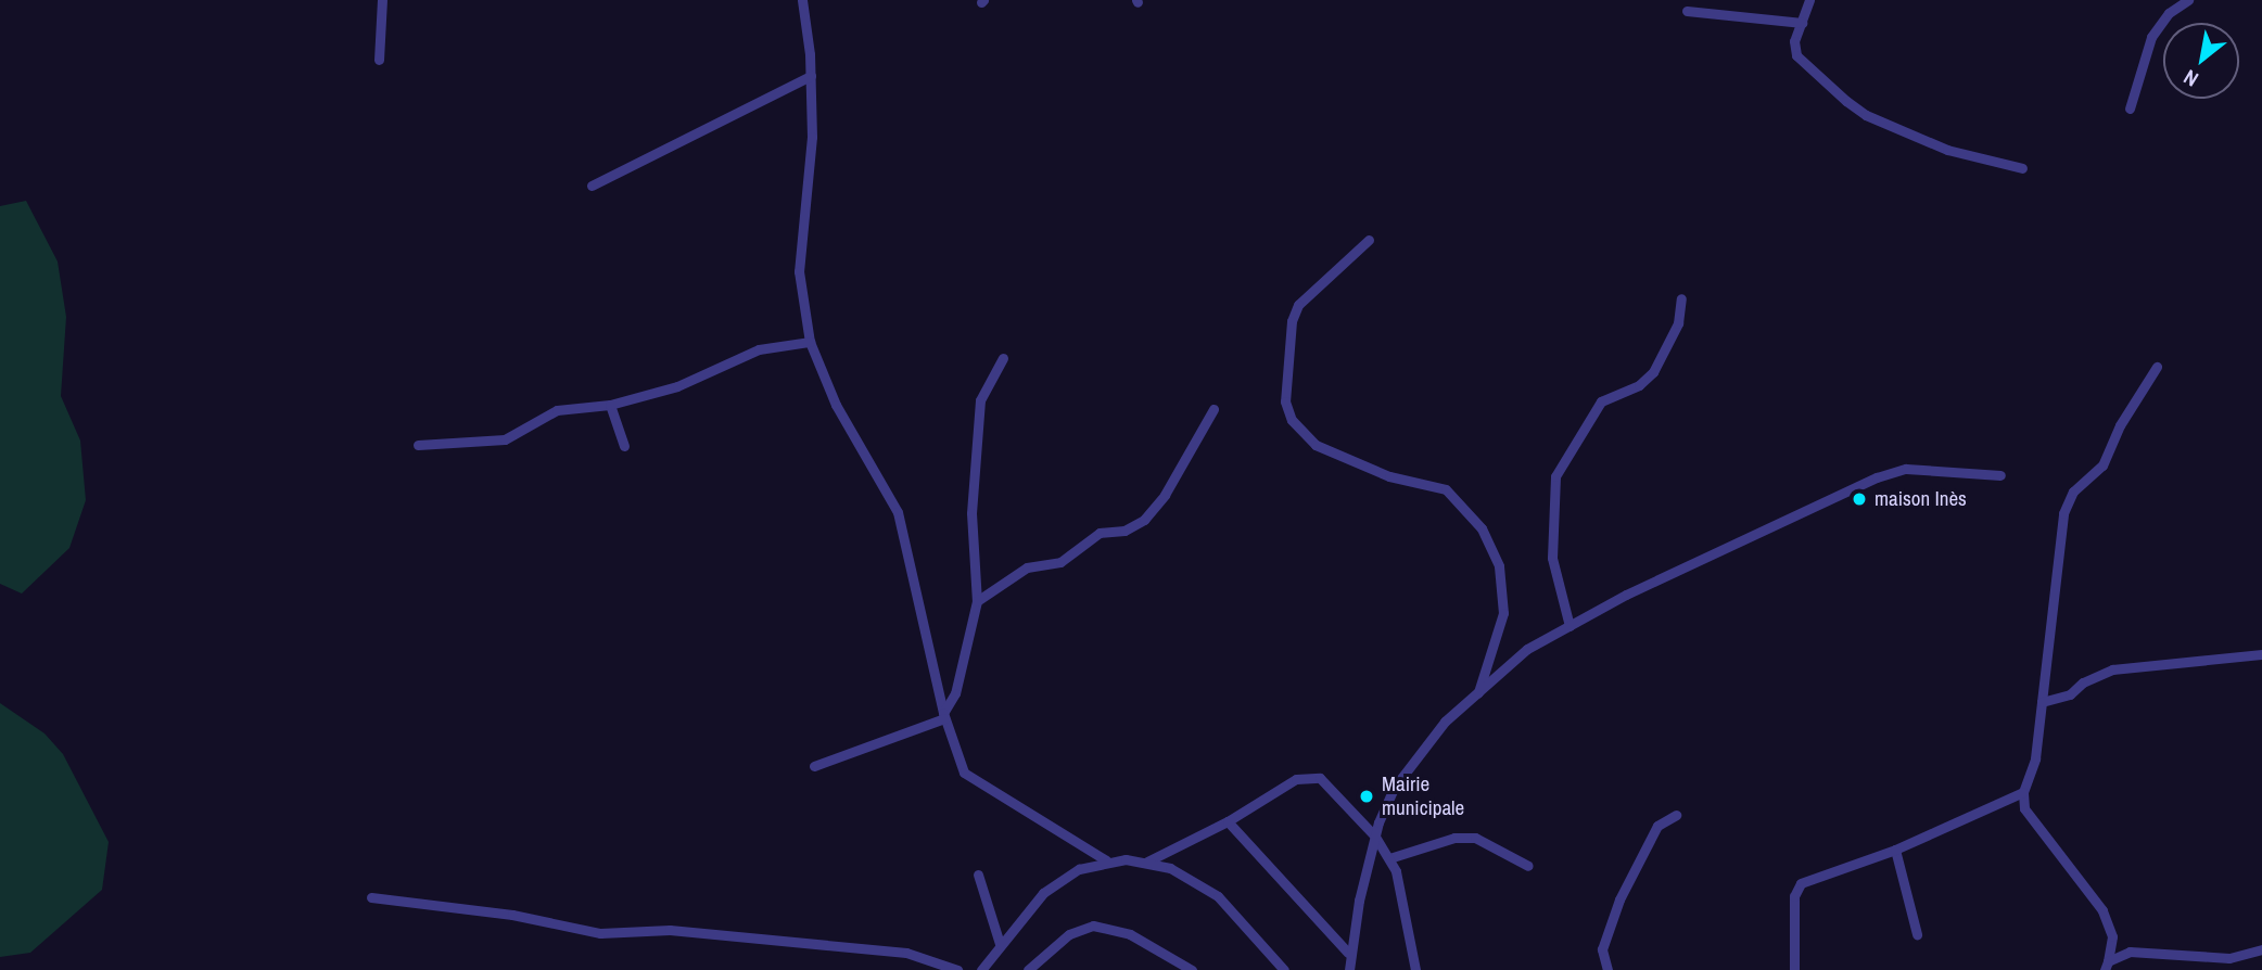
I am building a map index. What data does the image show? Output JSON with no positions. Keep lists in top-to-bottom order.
{
  "places": ["maison Inès", "Mairie municipale"],
  "north": "bottom left"
}
